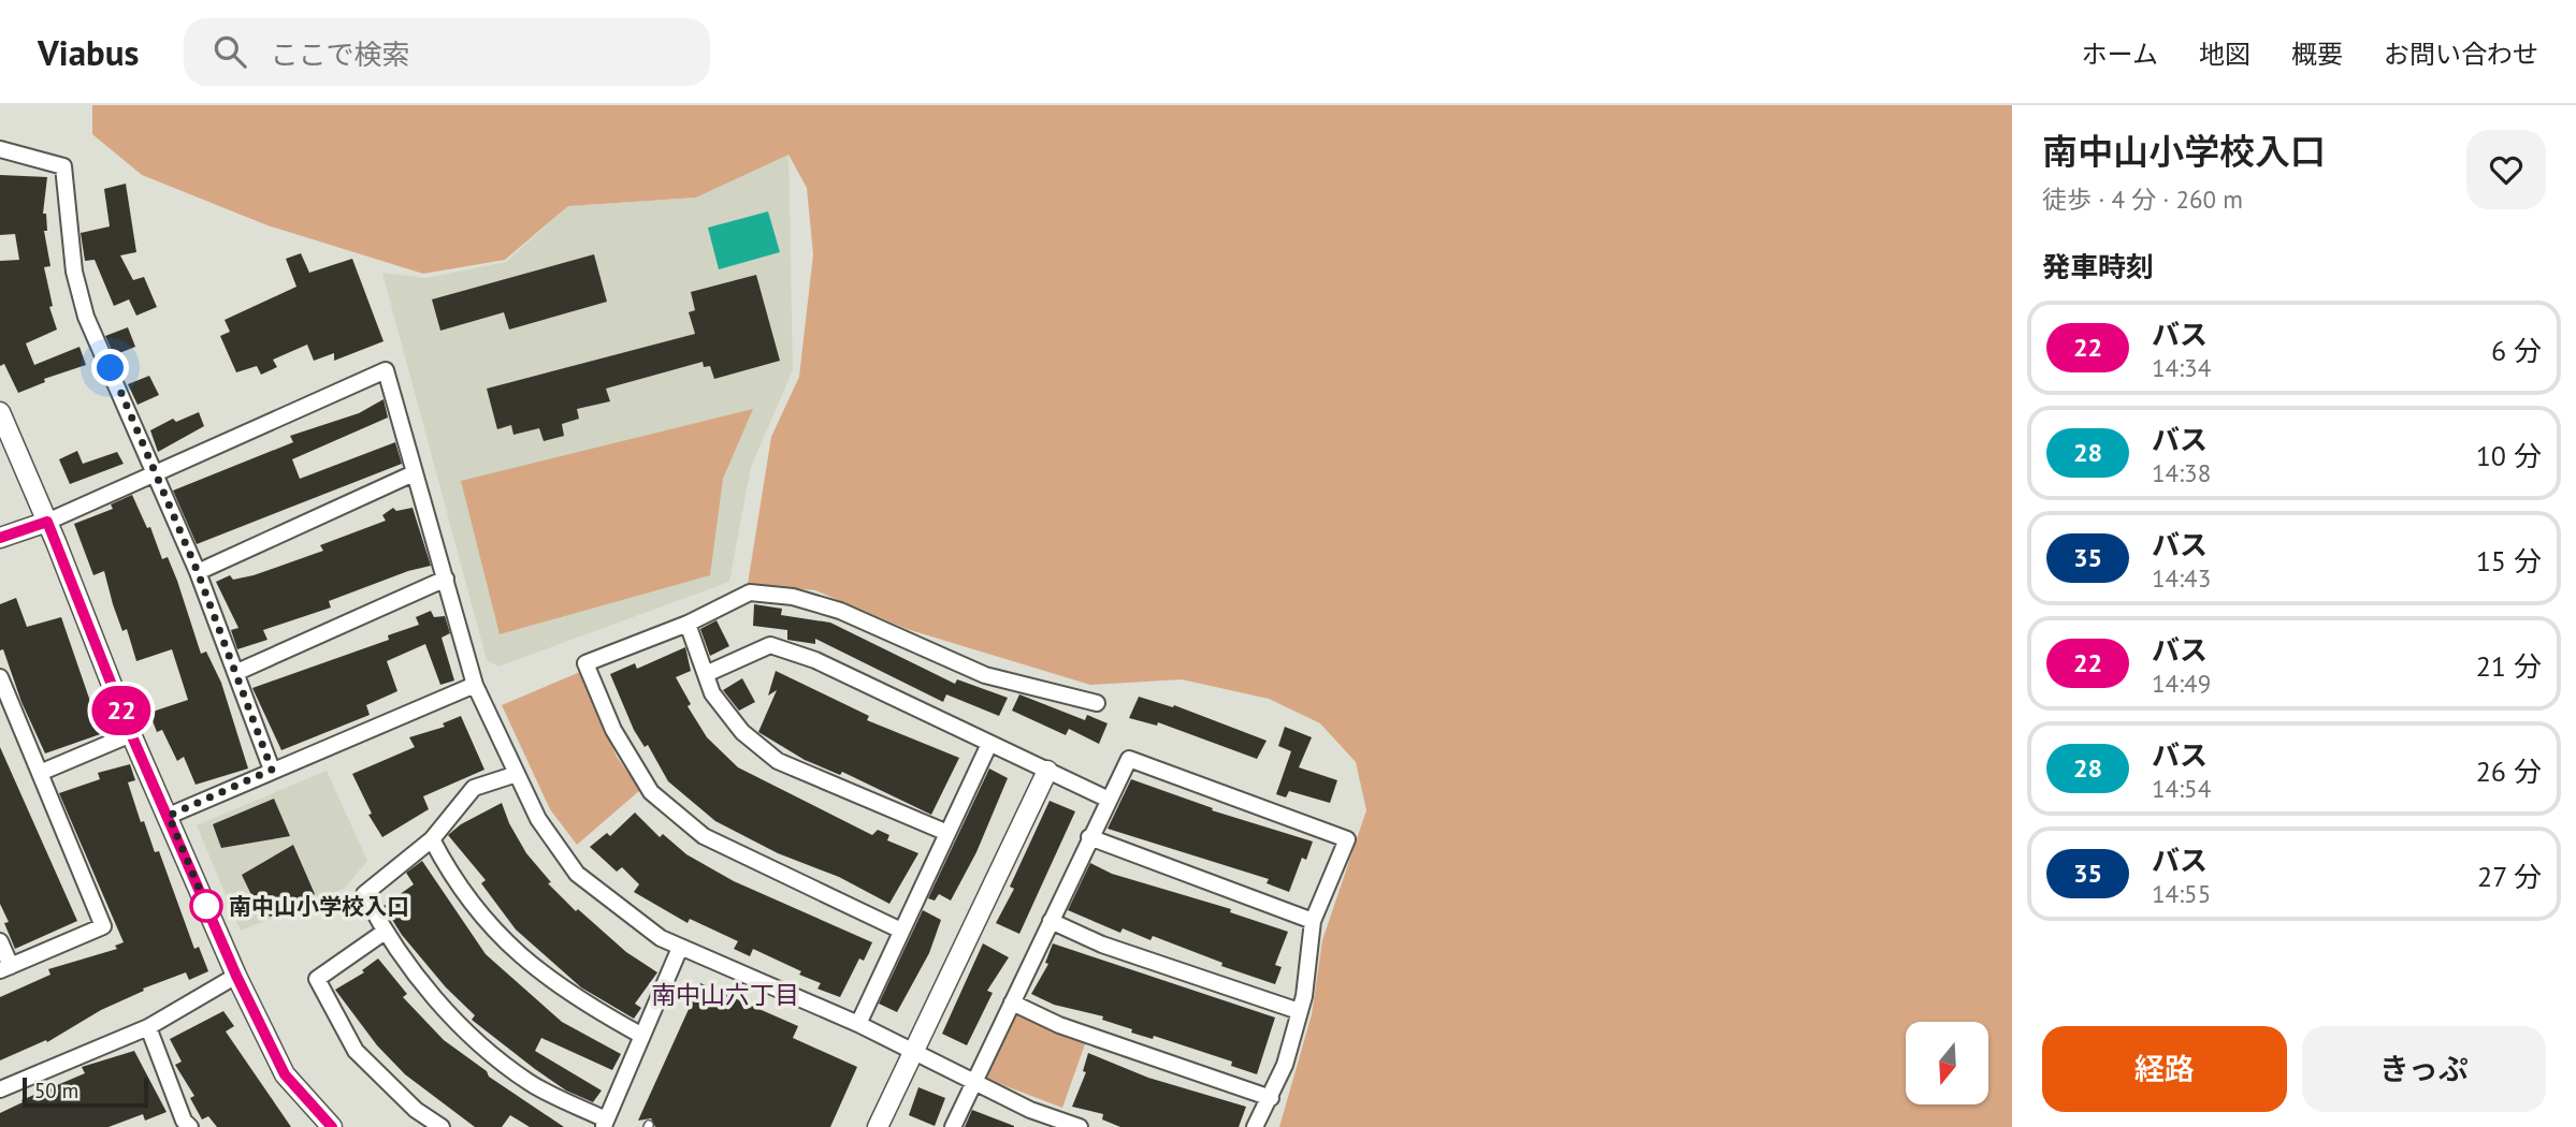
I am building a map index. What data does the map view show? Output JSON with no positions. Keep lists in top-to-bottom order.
{
  "districts": ["南中山六丁目"],
  "places": ["南中山小学校入口"],
  "lines": ["bus line 22"],
  "scale_bar": "50 m",
  "north": "bottom",
  "page": {
    "header": "Viabus",
    "search": "ここで検索",
    "nav": [
      "ホーム",
      "地図",
      "概要",
      "お問い合わせ"
    ],
    "on_map": "22",
    "heading": [
      ["南中山小学校入口", "徒歩 · 4 分 · 260 m"],
      "発車時刻"
    ],
    "list": [
      {
        "mark": "22",
        "name": "バス",
        "note": "14:34",
        "value": "6 分"
      },
      {
        "mark": "28",
        "name": "バス",
        "note": "14:38",
        "value": "10 分"
      },
      {
        "mark": "35",
        "name": "バス",
        "note": "14:43",
        "value": "15 分"
      },
      {
        "mark": "22",
        "name": "バス",
        "note": "14:49",
        "value": "21 分"
      },
      {
        "mark": "28",
        "name": "バス",
        "note": "14:54",
        "value": "26 分"
      },
      {
        "mark": "35",
        "name": "バス",
        "note": "14:55",
        "value": "27 分"
      }
    ],
    "buttons": ["経路", "きっぷ"],
    "scale": "50 m"
  }
}
